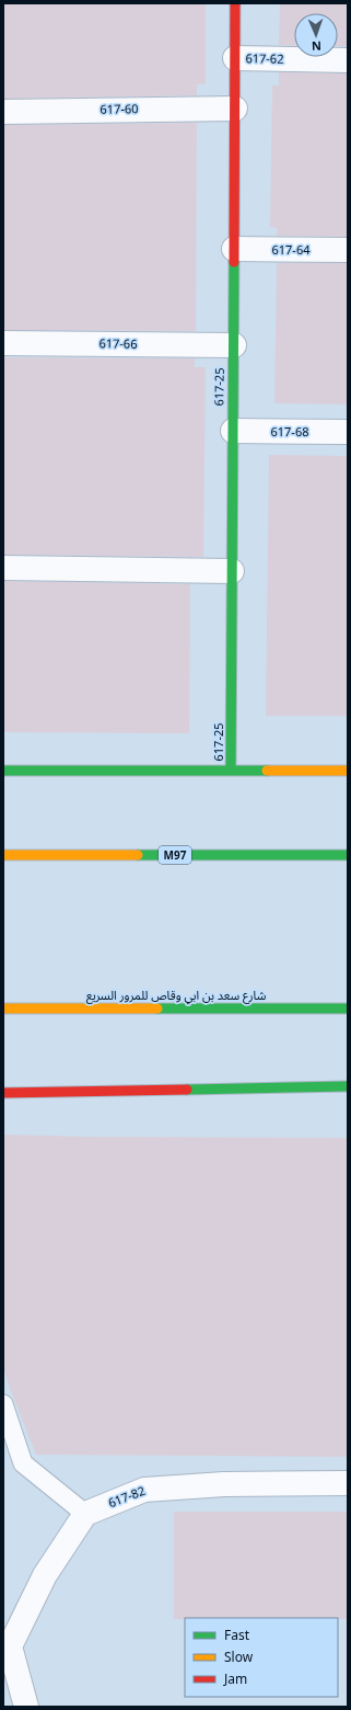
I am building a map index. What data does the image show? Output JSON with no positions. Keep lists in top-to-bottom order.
{
  "streets": {
    "main road": ["617-25", "M97", "شارع سعد بن ابي وقاص للمرور السريع"],
    "street": [
      "617-62",
      "617-60",
      "617-64",
      "617-66",
      "617-68",
      "617-82"
    ]
  },
  "crossings": [
    ["617-62", "617-25"],
    ["617-60", "617-25"],
    ["617-64", "617-25"],
    ["617-66", "617-25"],
    ["617-25", "617-68"]
  ],
  "legend": ["Fast", "Slow", "Jam"],
  "north": "bottom"
}
